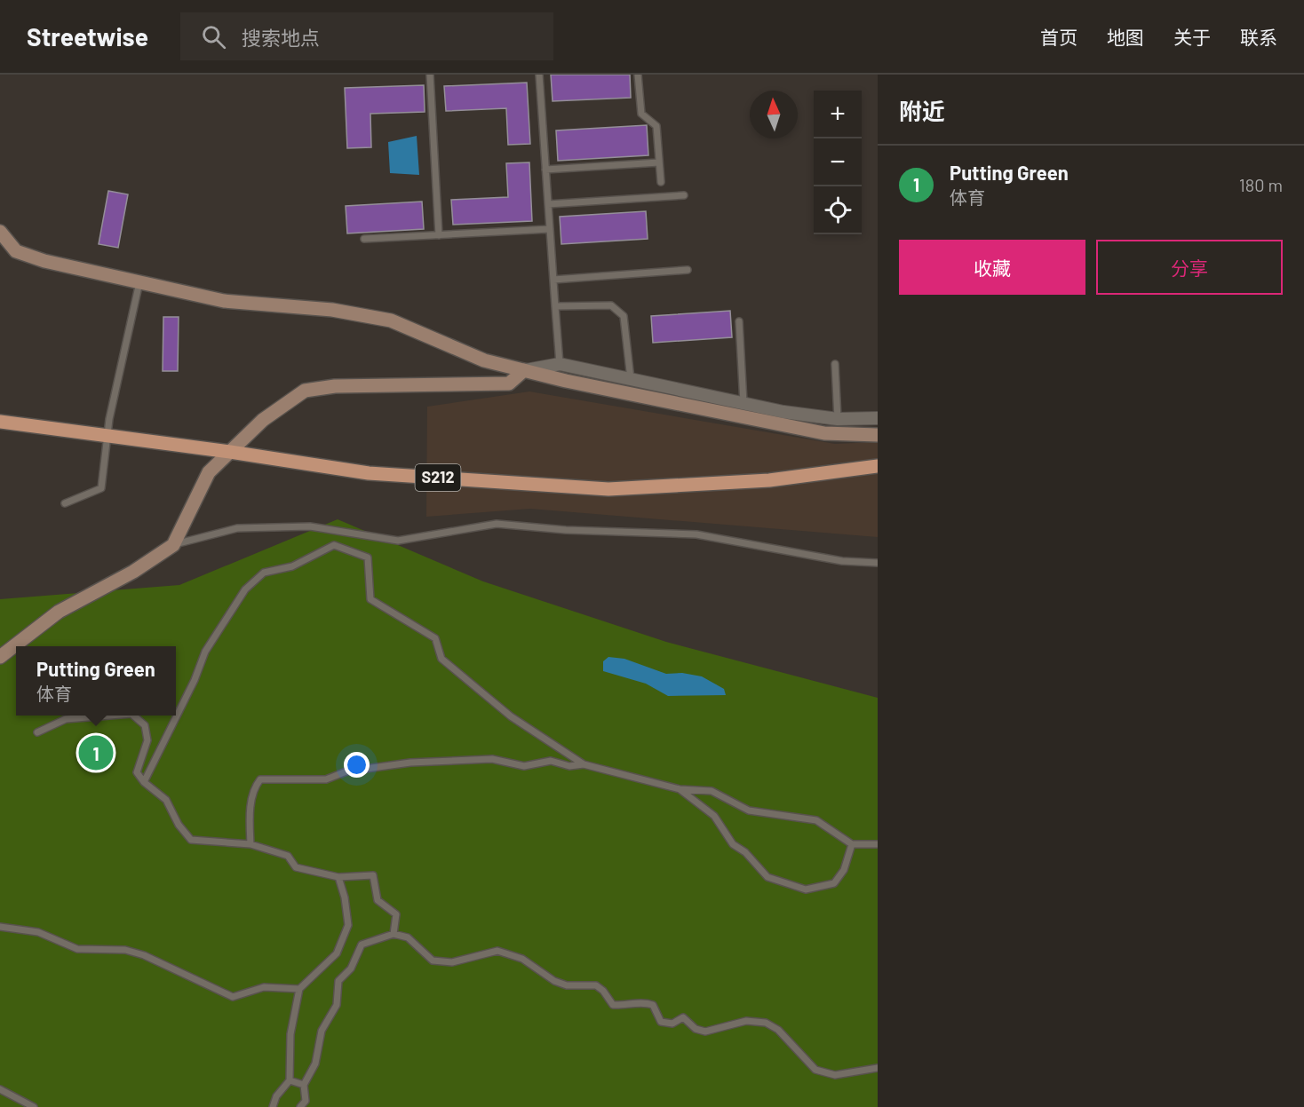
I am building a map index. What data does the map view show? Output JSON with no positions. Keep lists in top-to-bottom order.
{
  "streets": {
    "main road": ["S212"]
  },
  "north": "top",
  "page": {
    "header": "Streetwise",
    "search": "搜索地点",
    "nav": [
      "首页",
      "地图",
      "关于",
      "联系"
    ],
    "heading": "附近",
    "map_buttons": ["+", "−"],
    "list": [
      {
        "mark": "1",
        "name": "Putting Green",
        "note": "体育",
        "value": "180 m"
      }
    ],
    "buttons": ["收藏", "分享"],
    "popup": ["Putting Green", "体育"],
    "pins": "1"
  }
}
